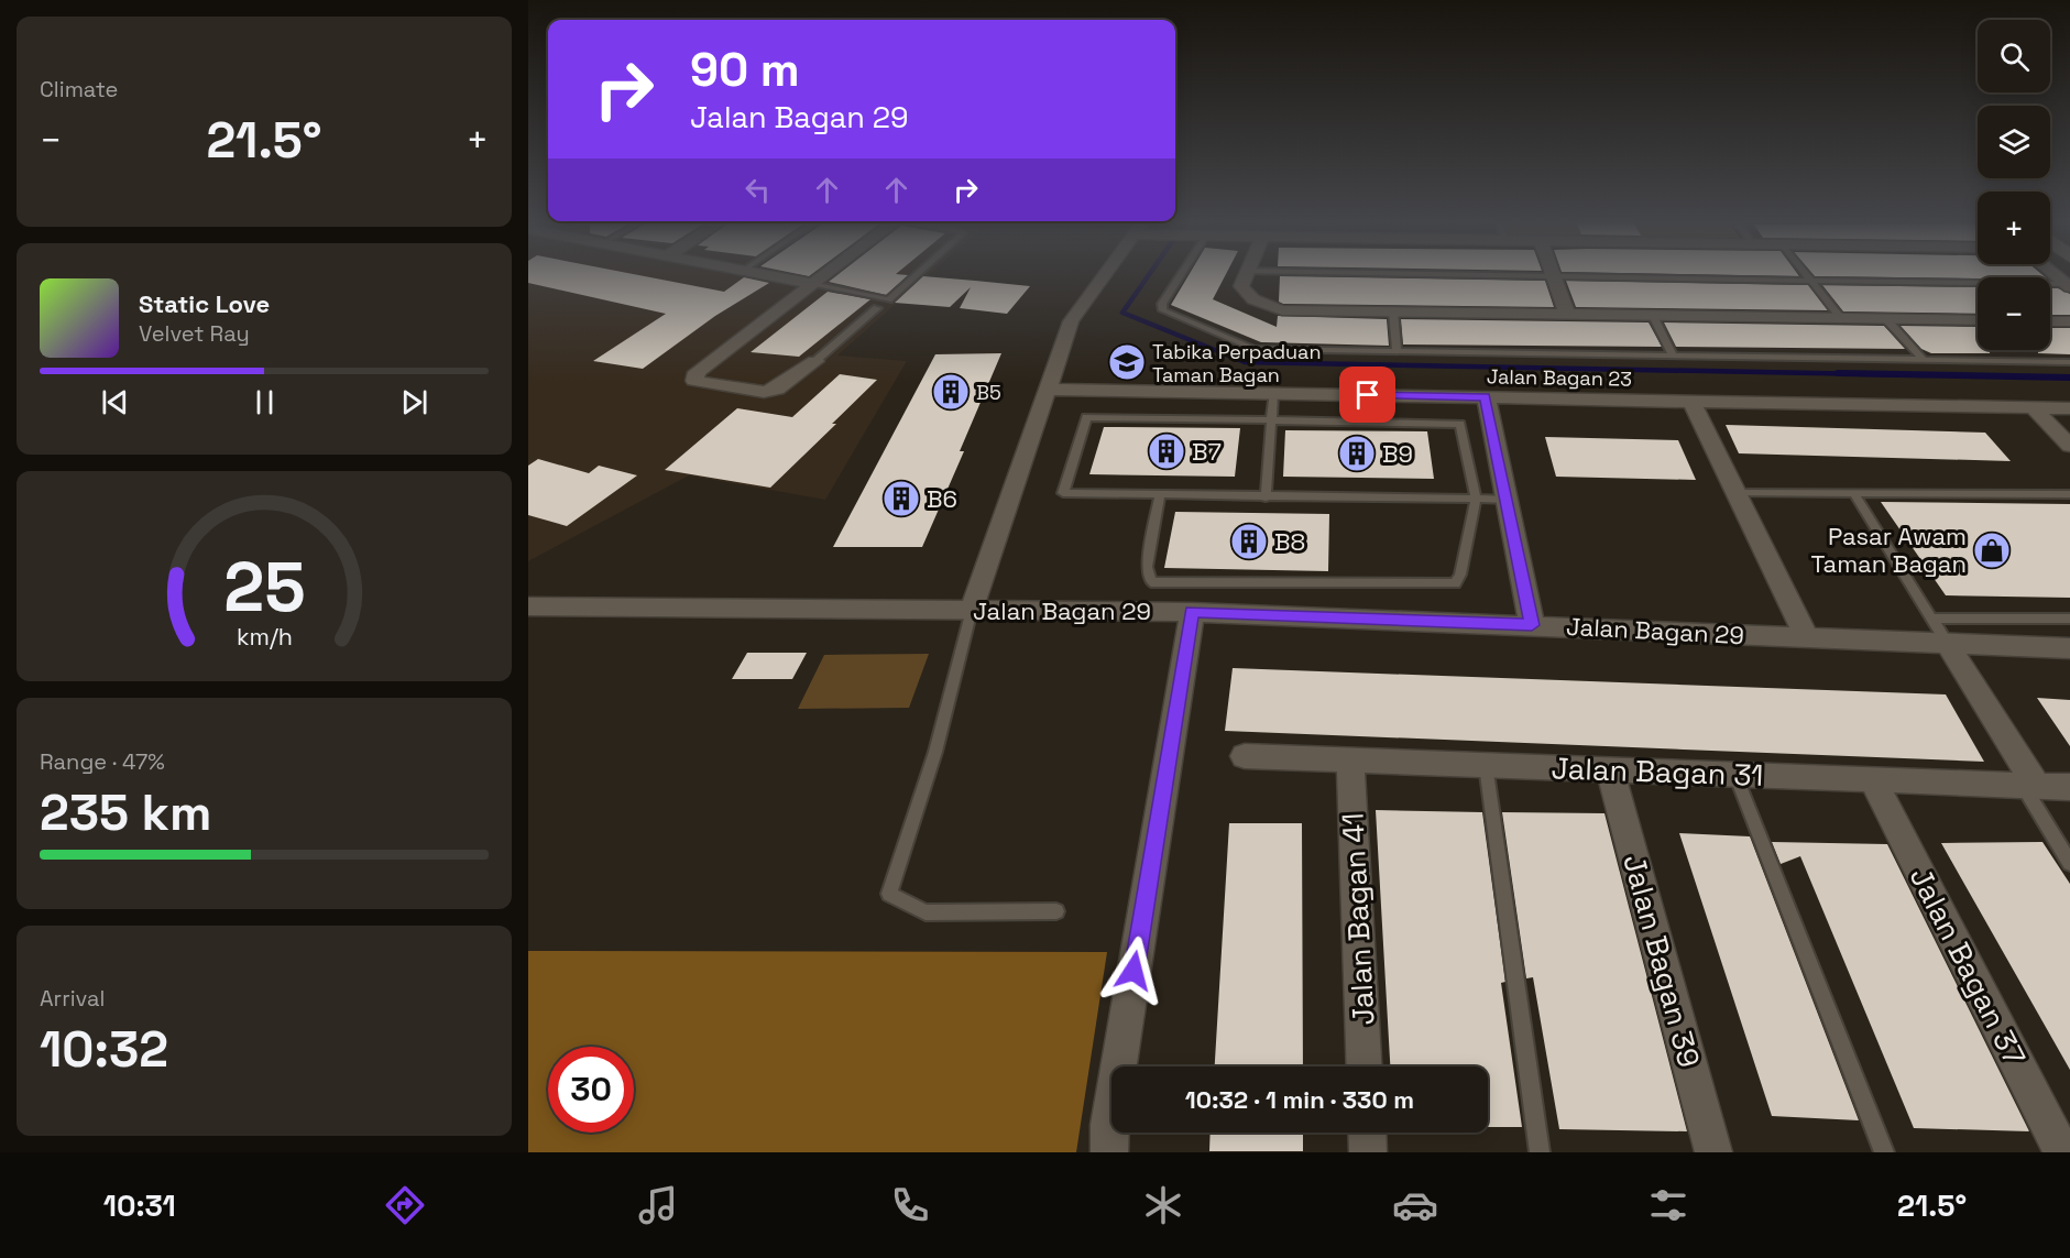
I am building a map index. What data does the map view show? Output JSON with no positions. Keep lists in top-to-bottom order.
{
  "streets": {
    "street": [
      "Jalan Bagan 23",
      "Jalan Bagan 29",
      "Jalan Bagan 31",
      "Jalan Bagan 41",
      "Jalan Bagan 39",
      "Jalan Bagan 37"
    ]
  },
  "crossings": [
    ["Jalan Bagan 31", "Jalan Bagan 41"],
    ["Jalan Bagan 31", "Jalan Bagan 39"],
    ["Jalan Bagan 31", "Jalan Bagan 37"]
  ],
  "places": {
    "school or university": ["Tabika Perpaduan Taman Bagan"],
    "building": [
      "B5",
      "B7",
      "B9",
      "B6",
      "B8"
    ],
    "shop": ["Pasar Awam Taman Bagan"]
  },
  "page": {
    "tile": [
      "Climate",
      ["Range · 47%", "235 km"],
      ["Arrival", "10:32"]
    ],
    "map_buttons": ["+", "−"],
    "turn": ["90 m", "Jalan Bagan 29"],
    "heat": ["−", "21.5°", "+"],
    "song": ["Static Love", "Velvet Ray"],
    "limit": "30",
    "trip": "10:32 · 1 min · 330 m",
    "tabs": ["10:31", "21.5°"],
    "gauge": ["25", "km/h"]
  }
}
